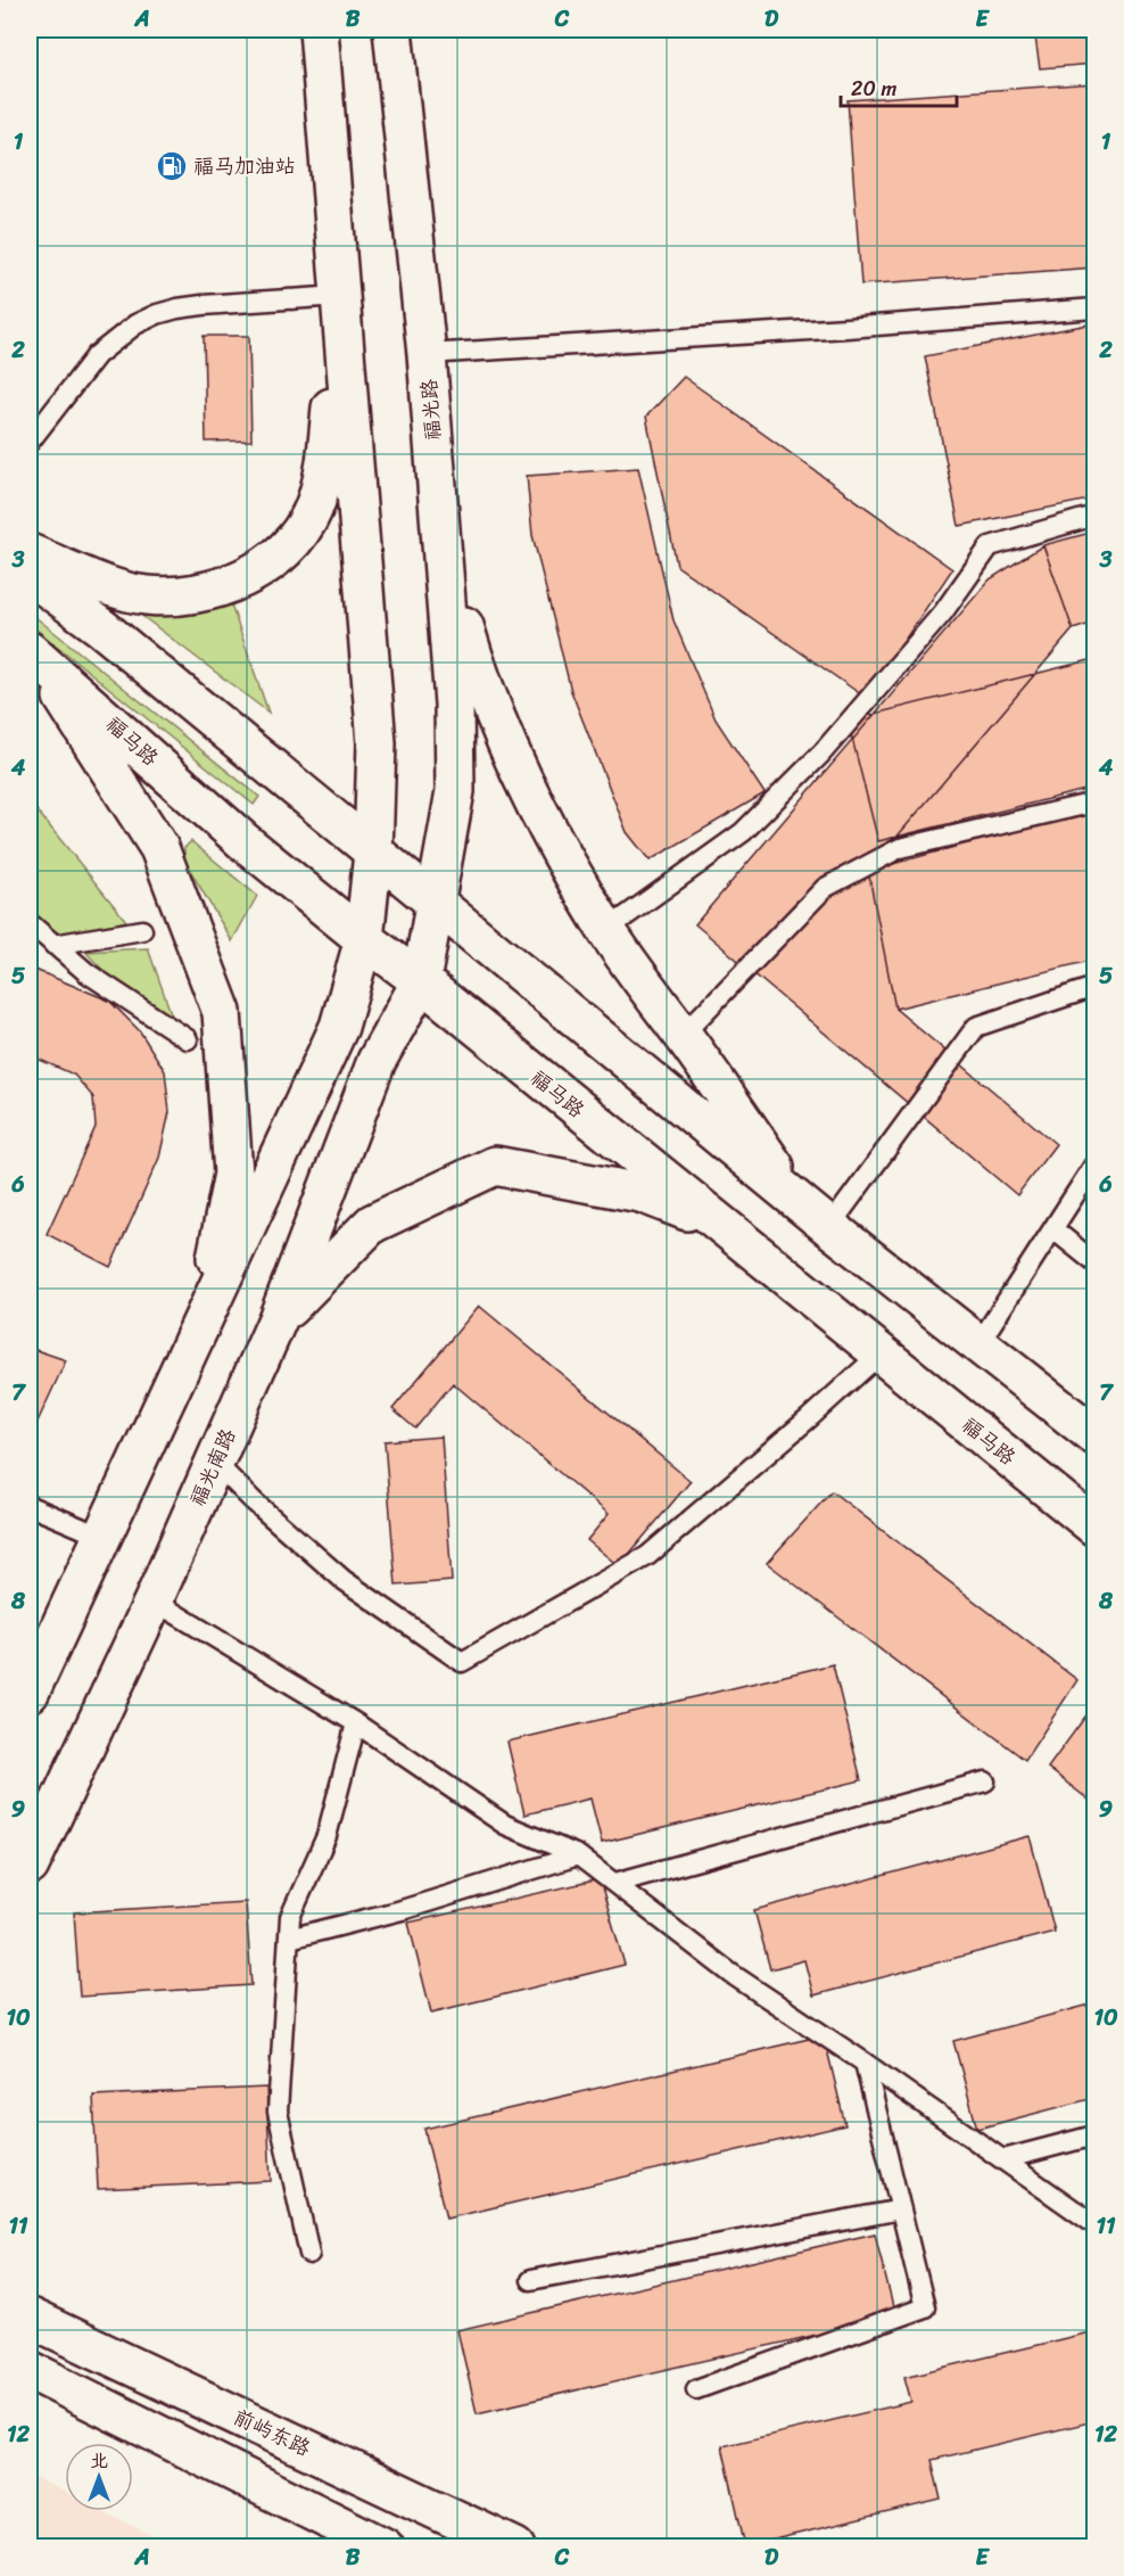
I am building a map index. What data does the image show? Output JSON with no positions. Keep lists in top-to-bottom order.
{
  "streets": {
    "main road": [
      "福光路",
      "福马路",
      "福光南路",
      "前屿东路"
    ]
  },
  "crossings": [
    ["福光路", "福光南路"],
    ["福马路", "福光南路"]
  ],
  "places": {
    "fuel station": ["福马加油站"]
  },
  "scale_bar": "20 m",
  "north": "top",
  "grid": {
    "columns": [
      "A",
      "B",
      "C",
      "D",
      "E"
    ],
    "rows": [
      "1",
      "2",
      "3",
      "4",
      "5",
      "6",
      "7",
      "8",
      "9",
      "10",
      "11",
      "12"
    ]
  }
}
